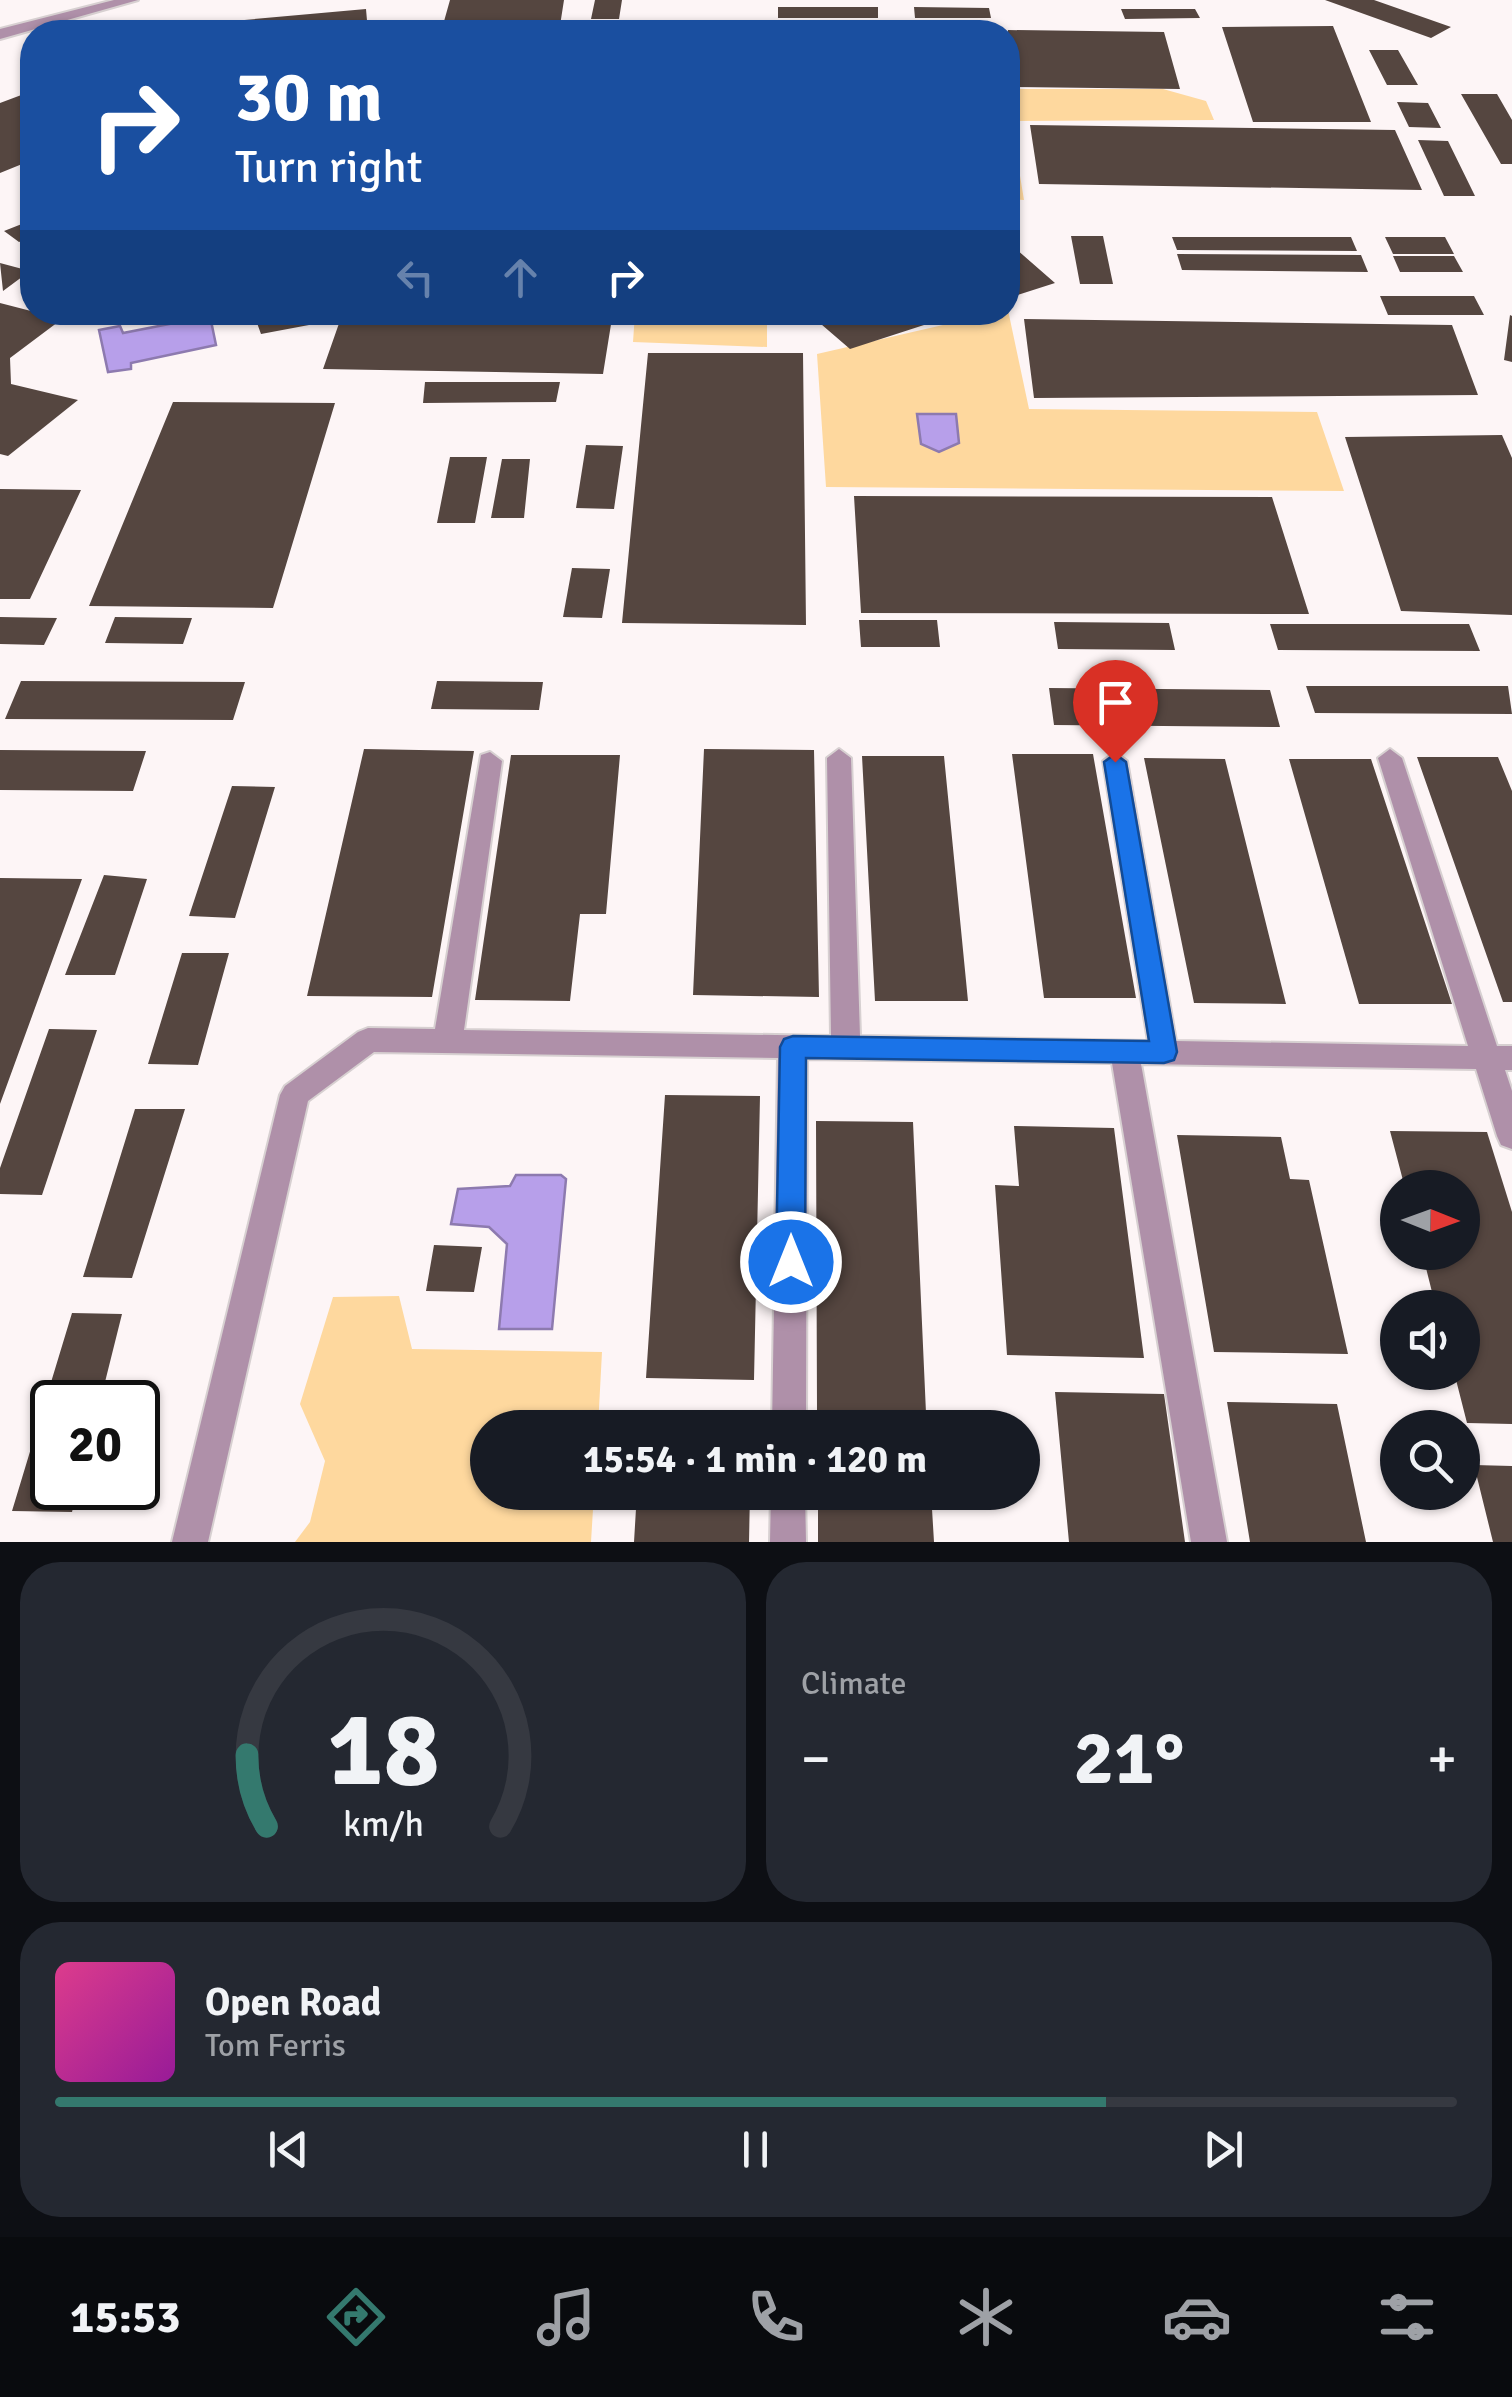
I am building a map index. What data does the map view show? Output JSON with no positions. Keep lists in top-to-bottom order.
{
  "north": "right",
  "page": {
    "turn": ["30 m", "Turn right"],
    "limit": "20",
    "trip": "15:54 · 1 min · 120 m",
    "tile": "Climate",
    "heat": ["−", "21°", "+"],
    "song": ["Open Road", "Tom Ferris"],
    "tabs": "15:53",
    "gauge": ["18", "km/h"]
  }
}
